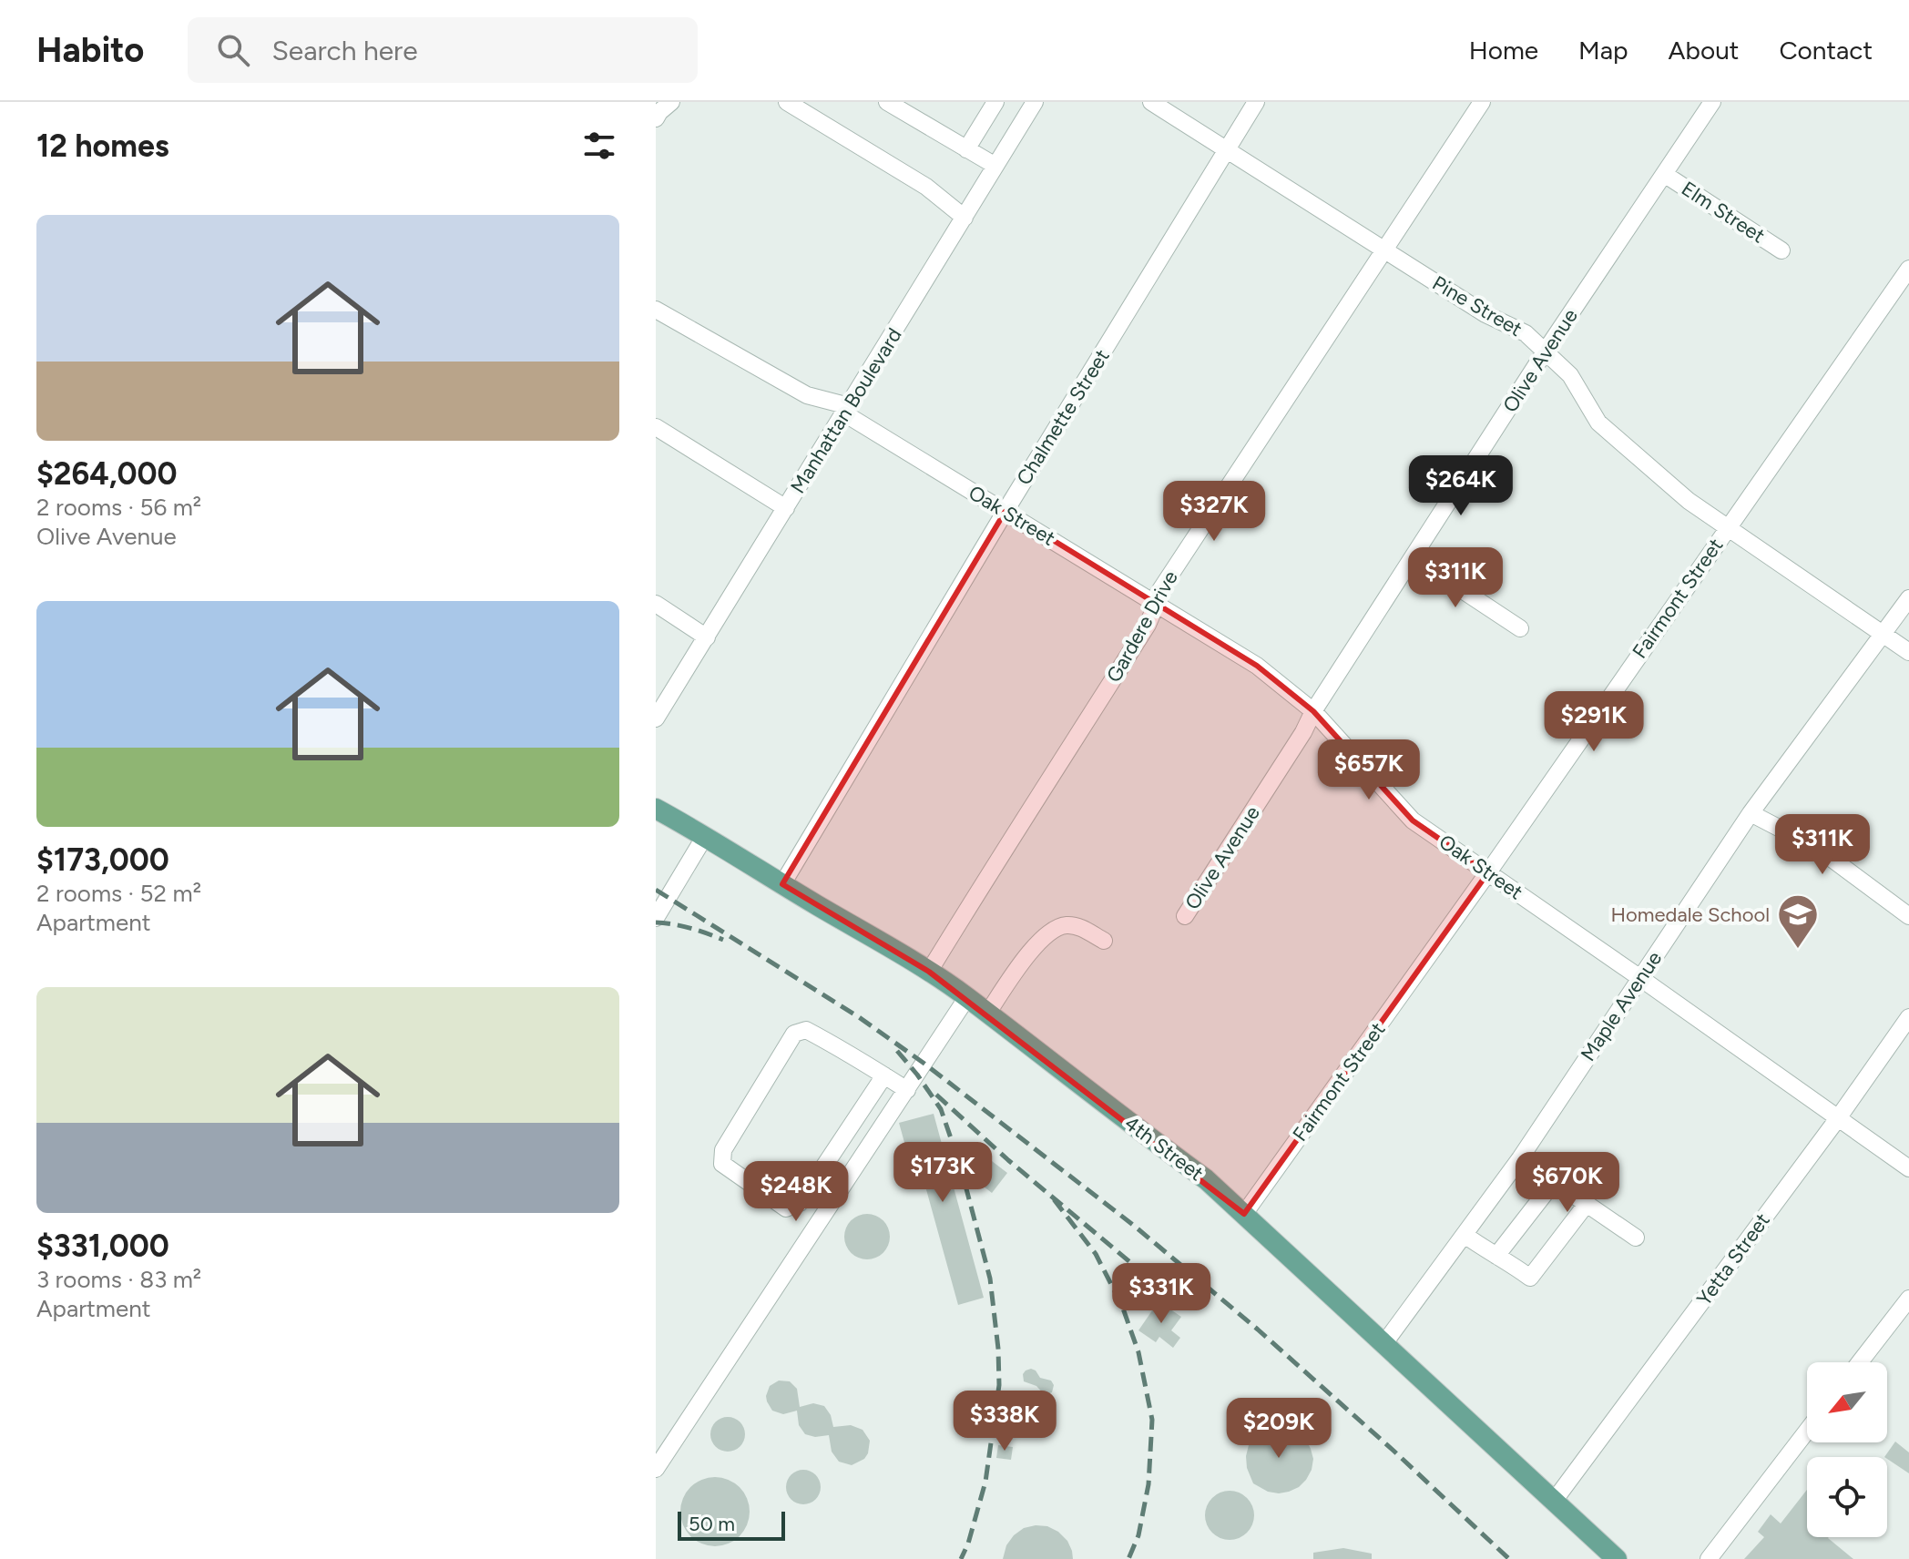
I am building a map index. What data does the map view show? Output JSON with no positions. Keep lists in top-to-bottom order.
{
  "streets": {
    "main road": ["4th Street"],
    "street": [
      "Elm Street",
      "Pine Street",
      "Olive Avenue",
      "Manhattan Boulevard",
      "Chalmette Street",
      "Oak Street",
      "Fairmont Street",
      "Gardere Drive",
      "Maple Avenue",
      "Yetta Street"
    ]
  },
  "crossings": [
    ["Elm Street", "Olive Avenue"],
    ["Pine Street", "Olive Avenue"],
    ["Pine Street", "Chalmette Street"],
    ["Pine Street", "Fairmont Street"],
    ["Pine Street", "Gardere Drive"],
    ["Pine Street", "Maple Avenue"],
    ["Olive Avenue", "Oak Street"],
    ["Manhattan Boulevard", "Oak Street"],
    ["Chalmette Street", "Oak Street"],
    ["Chalmette Street", "4th Street"],
    ["Oak Street", "Fairmont Street"],
    ["Oak Street", "Gardere Drive"],
    ["Oak Street", "Maple Avenue"],
    ["Oak Street", "Yetta Street"],
    ["Fairmont Street", "4th Street"],
    ["Gardere Drive", "4th Street"],
    ["Maple Avenue", "4th Street"],
    ["4th Street", "Yetta Street"]
  ],
  "places": {
    "school or university": ["Homedale School"]
  },
  "scale_bar": "50 m",
  "north": "bottom left",
  "page": {
    "header": "Habito",
    "search": "Search here",
    "nav": [
      "Home",
      "Map",
      "About",
      "Contact"
    ],
    "heading": "12 homes",
    "list": [
      {
        "name": "$264,000",
        "note": "2 rooms · 56 m² · Olive Avenue"
      },
      {
        "name": "$173,000",
        "note": "2 rooms · 52 m² · Apartment"
      },
      {
        "name": "$331,000",
        "note": "3 rooms · 83 m² · Apartment"
      }
    ],
    "price": [
      "$264K",
      "$327K",
      "$311K",
      "$291K",
      "$657K",
      "$311K",
      "$173K",
      "$670K",
      "$248K",
      "$331K",
      "$338K",
      "$209K"
    ],
    "scale": "50 m"
  }
}
